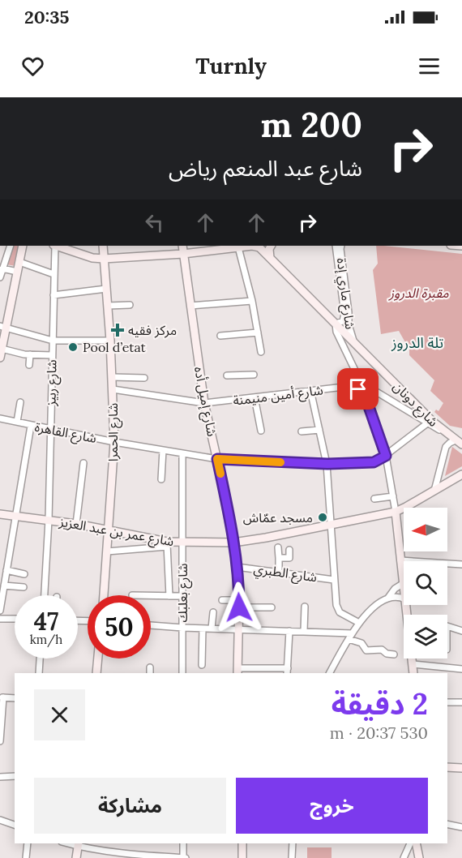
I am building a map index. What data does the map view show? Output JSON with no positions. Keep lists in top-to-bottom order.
{
  "streets": {
    "street": [
      "شارع ماري إدة",
      "شارع ربيز",
      "شارع أمين منيمنة",
      "شارع إميل أده",
      "شارع دونان",
      "شارع القاهرة",
      "شارع الحمرا",
      "شارع عمر بن عبد العزيز",
      "شارع الطبري",
      "شارع بعلبك"
    ]
  },
  "crossings": [
    ["شارع ماري إدة", "شارع دونان"],
    ["شارع ربيز", "شارع القاهرة"],
    ["شارع ربيز", "شارع عمر بن عبد العزيز"],
    ["شارع أمين منيمنة", "شارع إميل أده"],
    ["شارع أمين منيمنة", "شارع الحمرا"],
    ["شارع إميل أده", "شارع القاهرة"],
    ["شارع إميل أده", "شارع عمر بن عبد العزيز"],
    ["شارع إميل أده", "شارع الطبري"],
    ["شارع القاهرة", "شارع الحمرا"],
    ["شارع القاهرة", "شارع بعلبك"],
    ["شارع الحمرا", "شارع عمر بن عبد العزيز"],
    ["شارع عمر بن عبد العزيز", "شارع بعلبك"]
  ],
  "districts": ["تلة الدروز"],
  "parks": ["مقبرة الدروز"],
  "places": {
    "health": ["مركز فقيه"],
    "other": ["Pool d’etat", "مسجد عمّاش"]
  },
  "north": "left",
  "page": {
    "status": "20:35",
    "header": "Turnly",
    "turn": ["200 m", "شارع عبد المنعم رياض"],
    "speed": "47 km/h",
    "limit": "50",
    "heading": ["2 دقيقة", "530 m · 20:37"],
    "buttons": ["خروج", "مشاركة"]
  }
}
